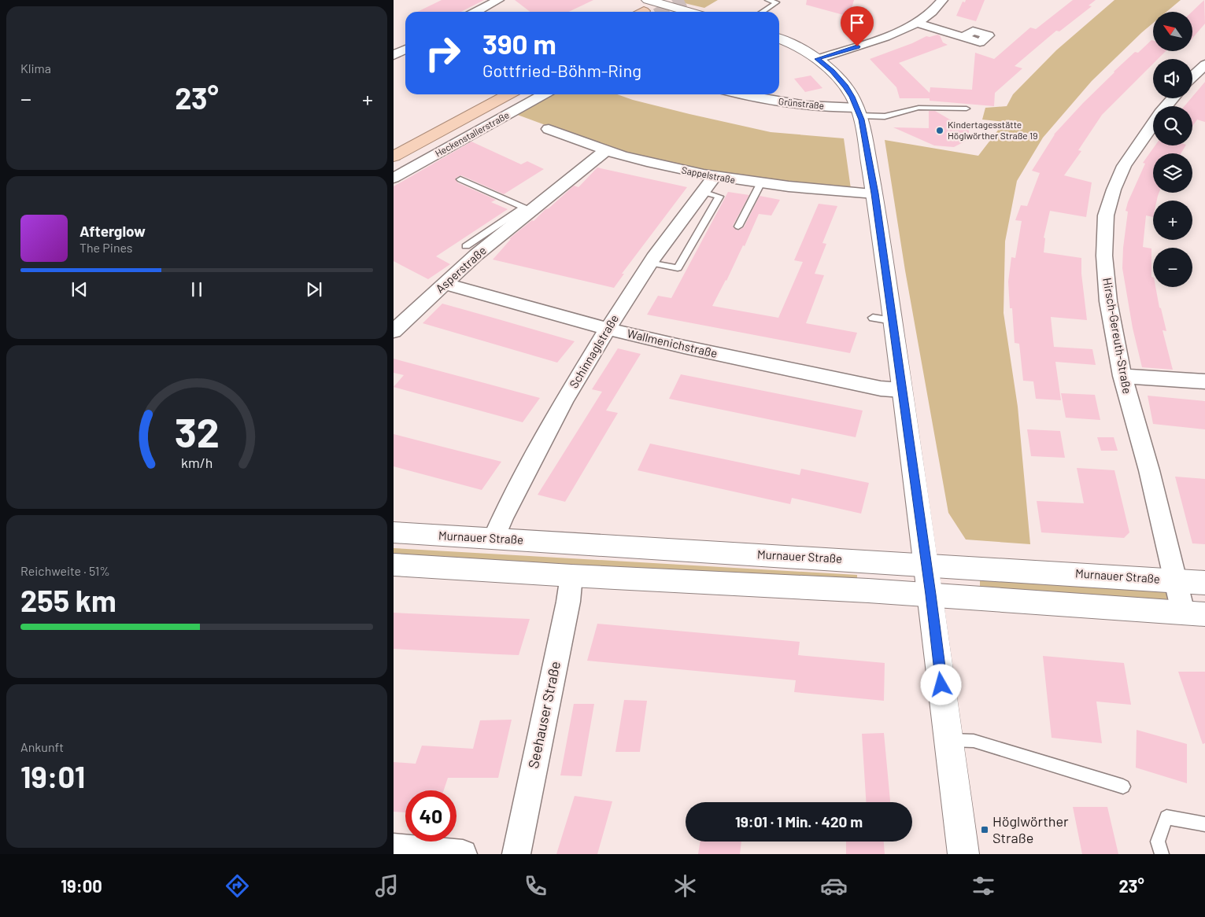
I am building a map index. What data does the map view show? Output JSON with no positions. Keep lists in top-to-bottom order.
{
  "streets": {
    "highway": ["Heckenstallerstraße"],
    "main road": ["Murnauer Straße"],
    "street": [
      "Grünstraße",
      "Sappelstraße",
      "Asperstraße",
      "Hirsch-Gereuth-Straße",
      "Wallmenichstraße",
      "Schinnaglstraße",
      "Seehauser Straße"
    ]
  },
  "crossings": [
    ["Sappelstraße", "Asperstraße"],
    ["Sappelstraße", "Schinnaglstraße"],
    ["Asperstraße", "Wallmenichstraße"],
    ["Hirsch-Gereuth-Straße", "Murnauer Straße"],
    ["Wallmenichstraße", "Schinnaglstraße"],
    ["Schinnaglstraße", "Murnauer Straße"]
  ],
  "places": {
    "other": ["Kindertagesstätte Höglwörther Straße 19"],
    "transit": ["Höglwörther Straße"]
  },
  "north": "top left",
  "page": {
    "tile": [
      "Klima",
      ["Reichweite · 51%", "255 km"],
      ["Ankunft", "19:01"]
    ],
    "map_buttons": ["+", "−"],
    "turn": ["390 m", "Gottfried-Böhm-Ring"],
    "heat": ["−", "23°", "+"],
    "song": ["Afterglow", "The Pines"],
    "limit": "40",
    "trip": "19:01 · 1 Min. · 420 m",
    "tabs": ["19:00", "23°"],
    "gauge": ["32", "km/h"]
  }
}
